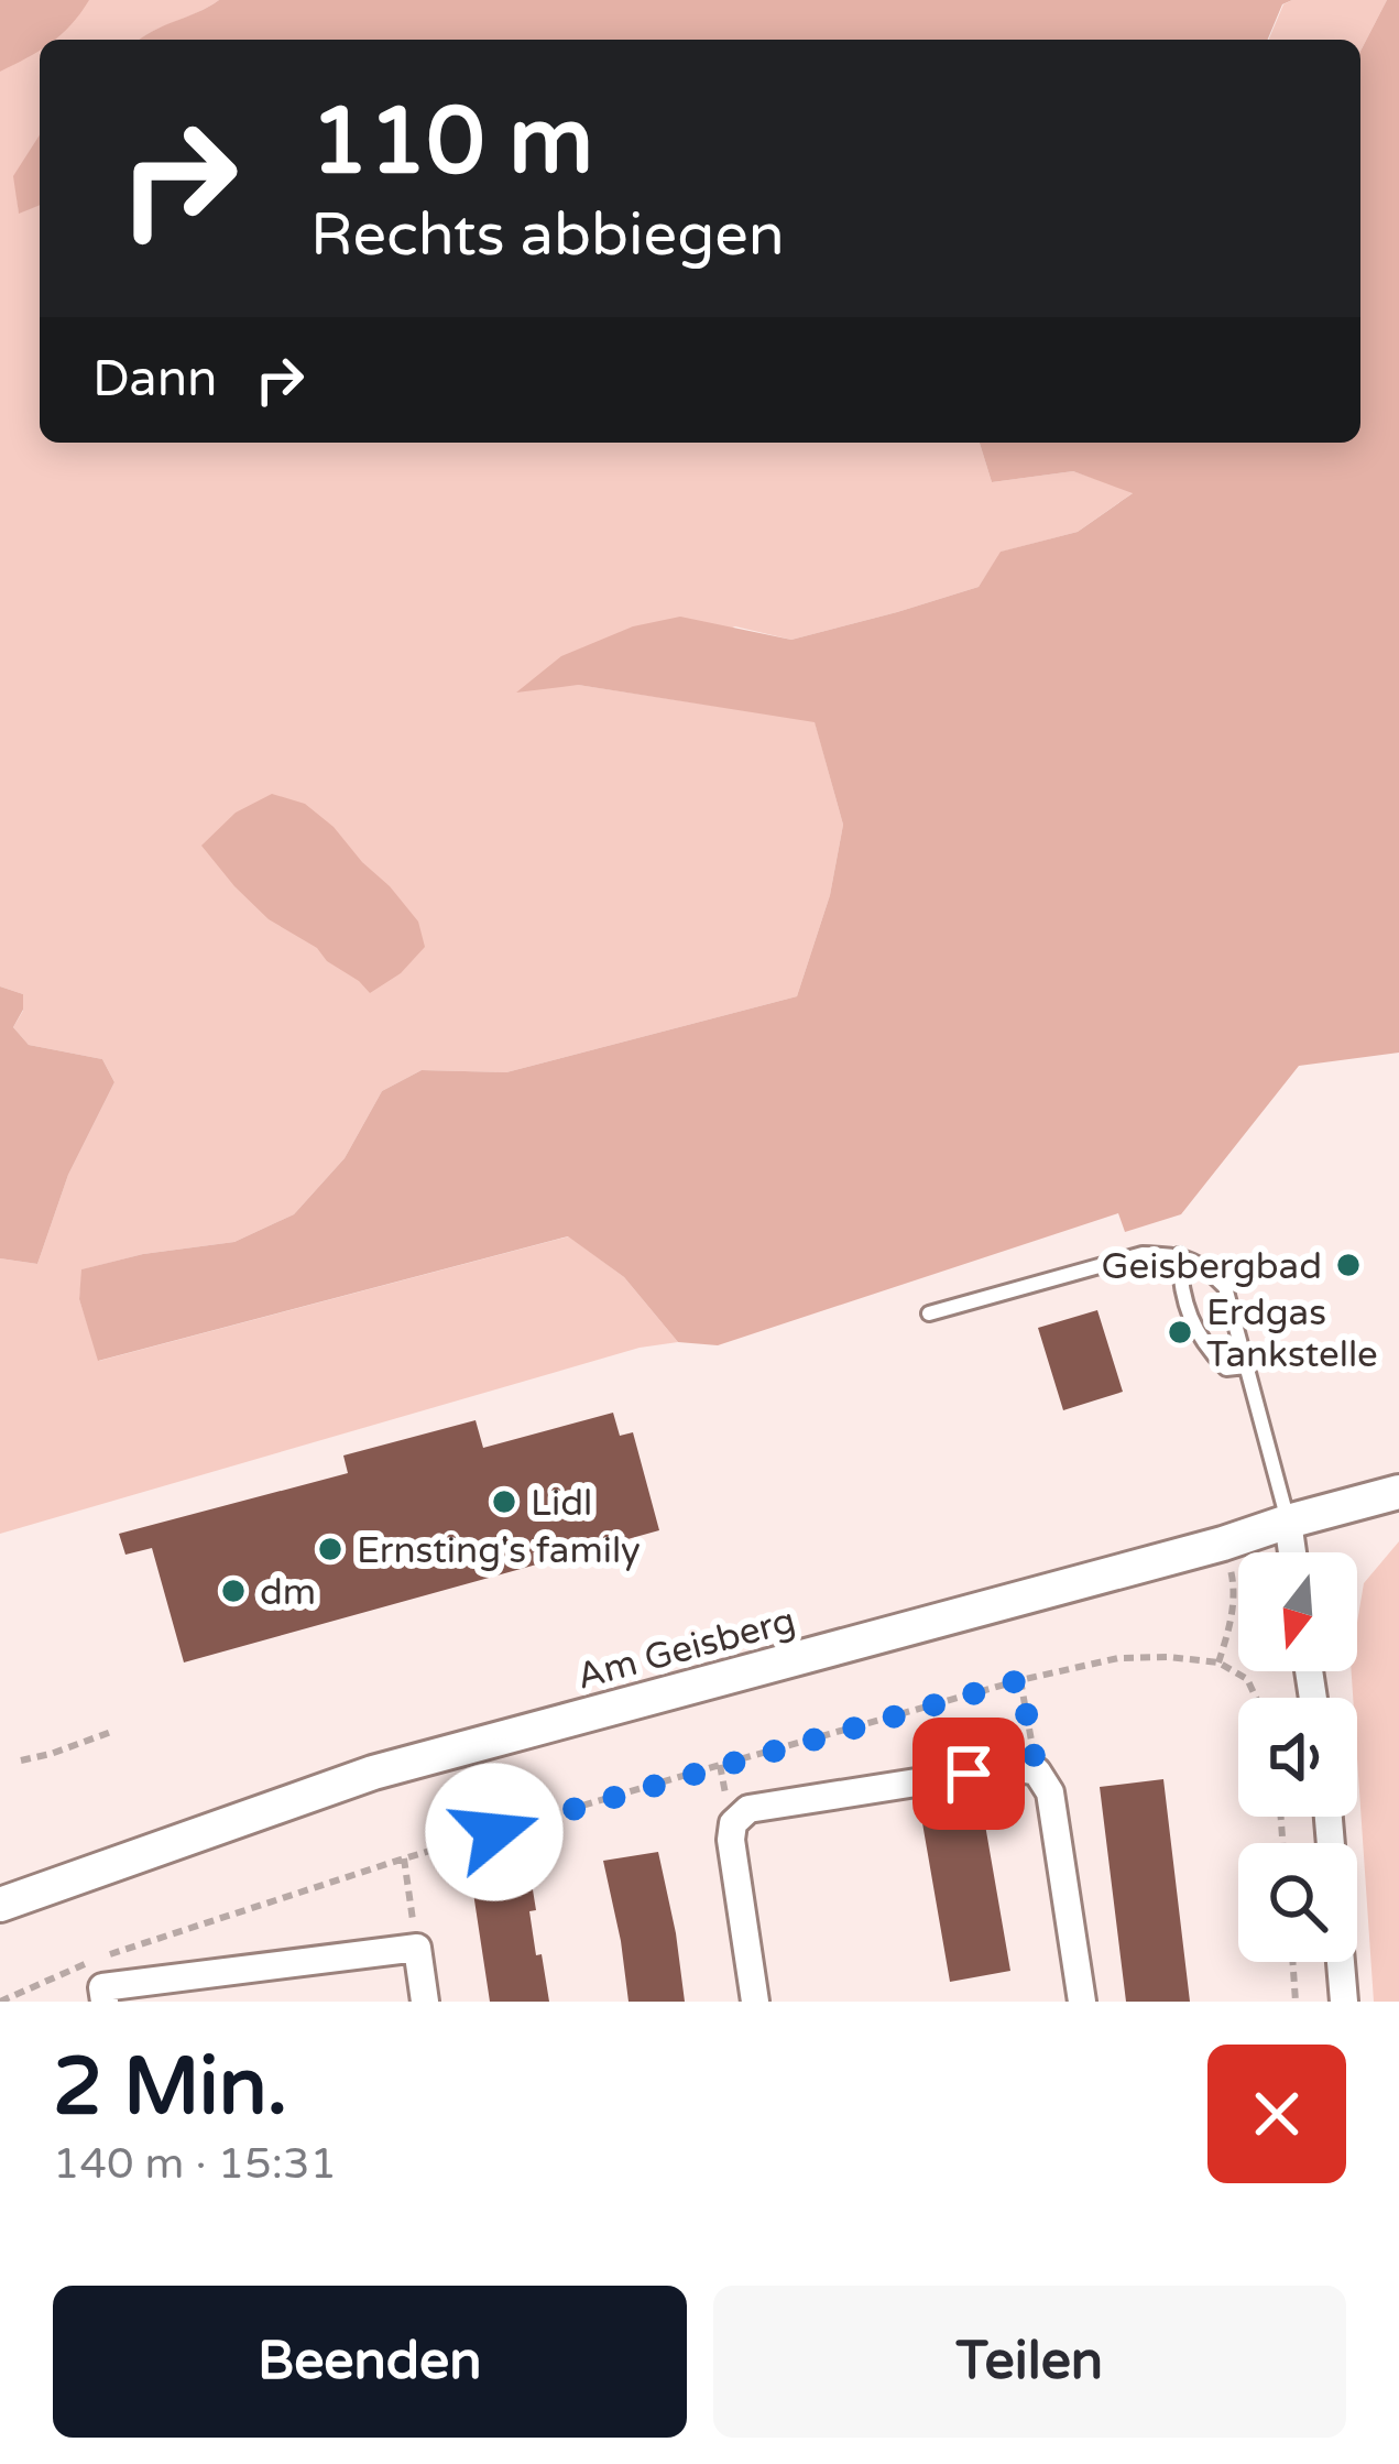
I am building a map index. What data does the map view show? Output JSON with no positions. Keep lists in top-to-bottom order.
{
  "streets": {
    "street": ["Am Geisberg"]
  },
  "places": [
    "Geisbergbad",
    "Erdgas Tankstelle",
    "Lidl",
    "Ernsting's family",
    "dm"
  ],
  "north": "bottom",
  "page": {
    "turn": ["110 m", "Rechts abbiegen"],
    "then": "Dann",
    "heading": ["2 Min.", "140 m · 15:31"],
    "buttons": ["Beenden", "Teilen"]
  }
}
